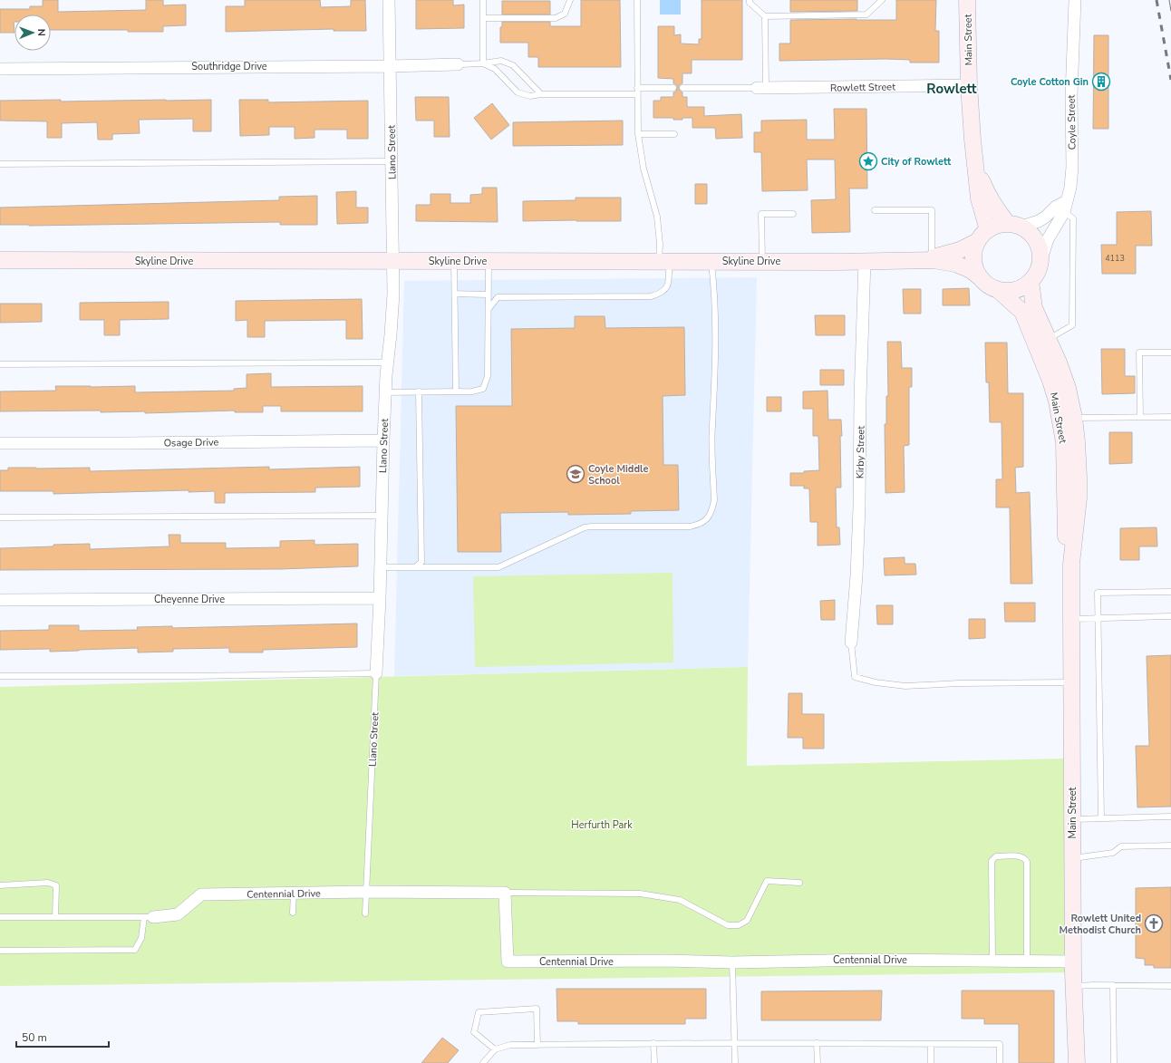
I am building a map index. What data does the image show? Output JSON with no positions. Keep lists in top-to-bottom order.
{
  "streets": {
    "street": [
      "Main Street",
      "Southridge Drive",
      "Rowlett Street",
      "Coyle Street",
      "Llano Street",
      "Skyline Drive",
      "Osage Drive",
      "Kirby Street",
      "Cheyenne Drive",
      "Centennial Drive"
    ]
  },
  "crossings": [
    ["Main Street", "Rowlett Street"],
    ["Main Street", "Coyle Street"],
    ["Main Street", "Skyline Drive"],
    ["Main Street", "Centennial Drive"],
    ["Southridge Drive", "Llano Street"],
    ["Coyle Street", "Skyline Drive"],
    ["Llano Street", "Skyline Drive"],
    ["Llano Street", "Osage Drive"],
    ["Llano Street", "Cheyenne Drive"],
    ["Llano Street", "Centennial Drive"],
    ["Skyline Drive", "Kirby Street"]
  ],
  "districts": ["Rowlett"],
  "parks": ["Herfurth Park"],
  "places": {
    "building": ["Coyle Cotton Gin"],
    "place": ["City of Rowlett"],
    "school or university": ["Coyle Middle School"],
    "church": ["Rowlett United Methodist Church"]
  },
  "house_numbers": ["4113"],
  "scale_bar": "50 m",
  "north": "right"
}
